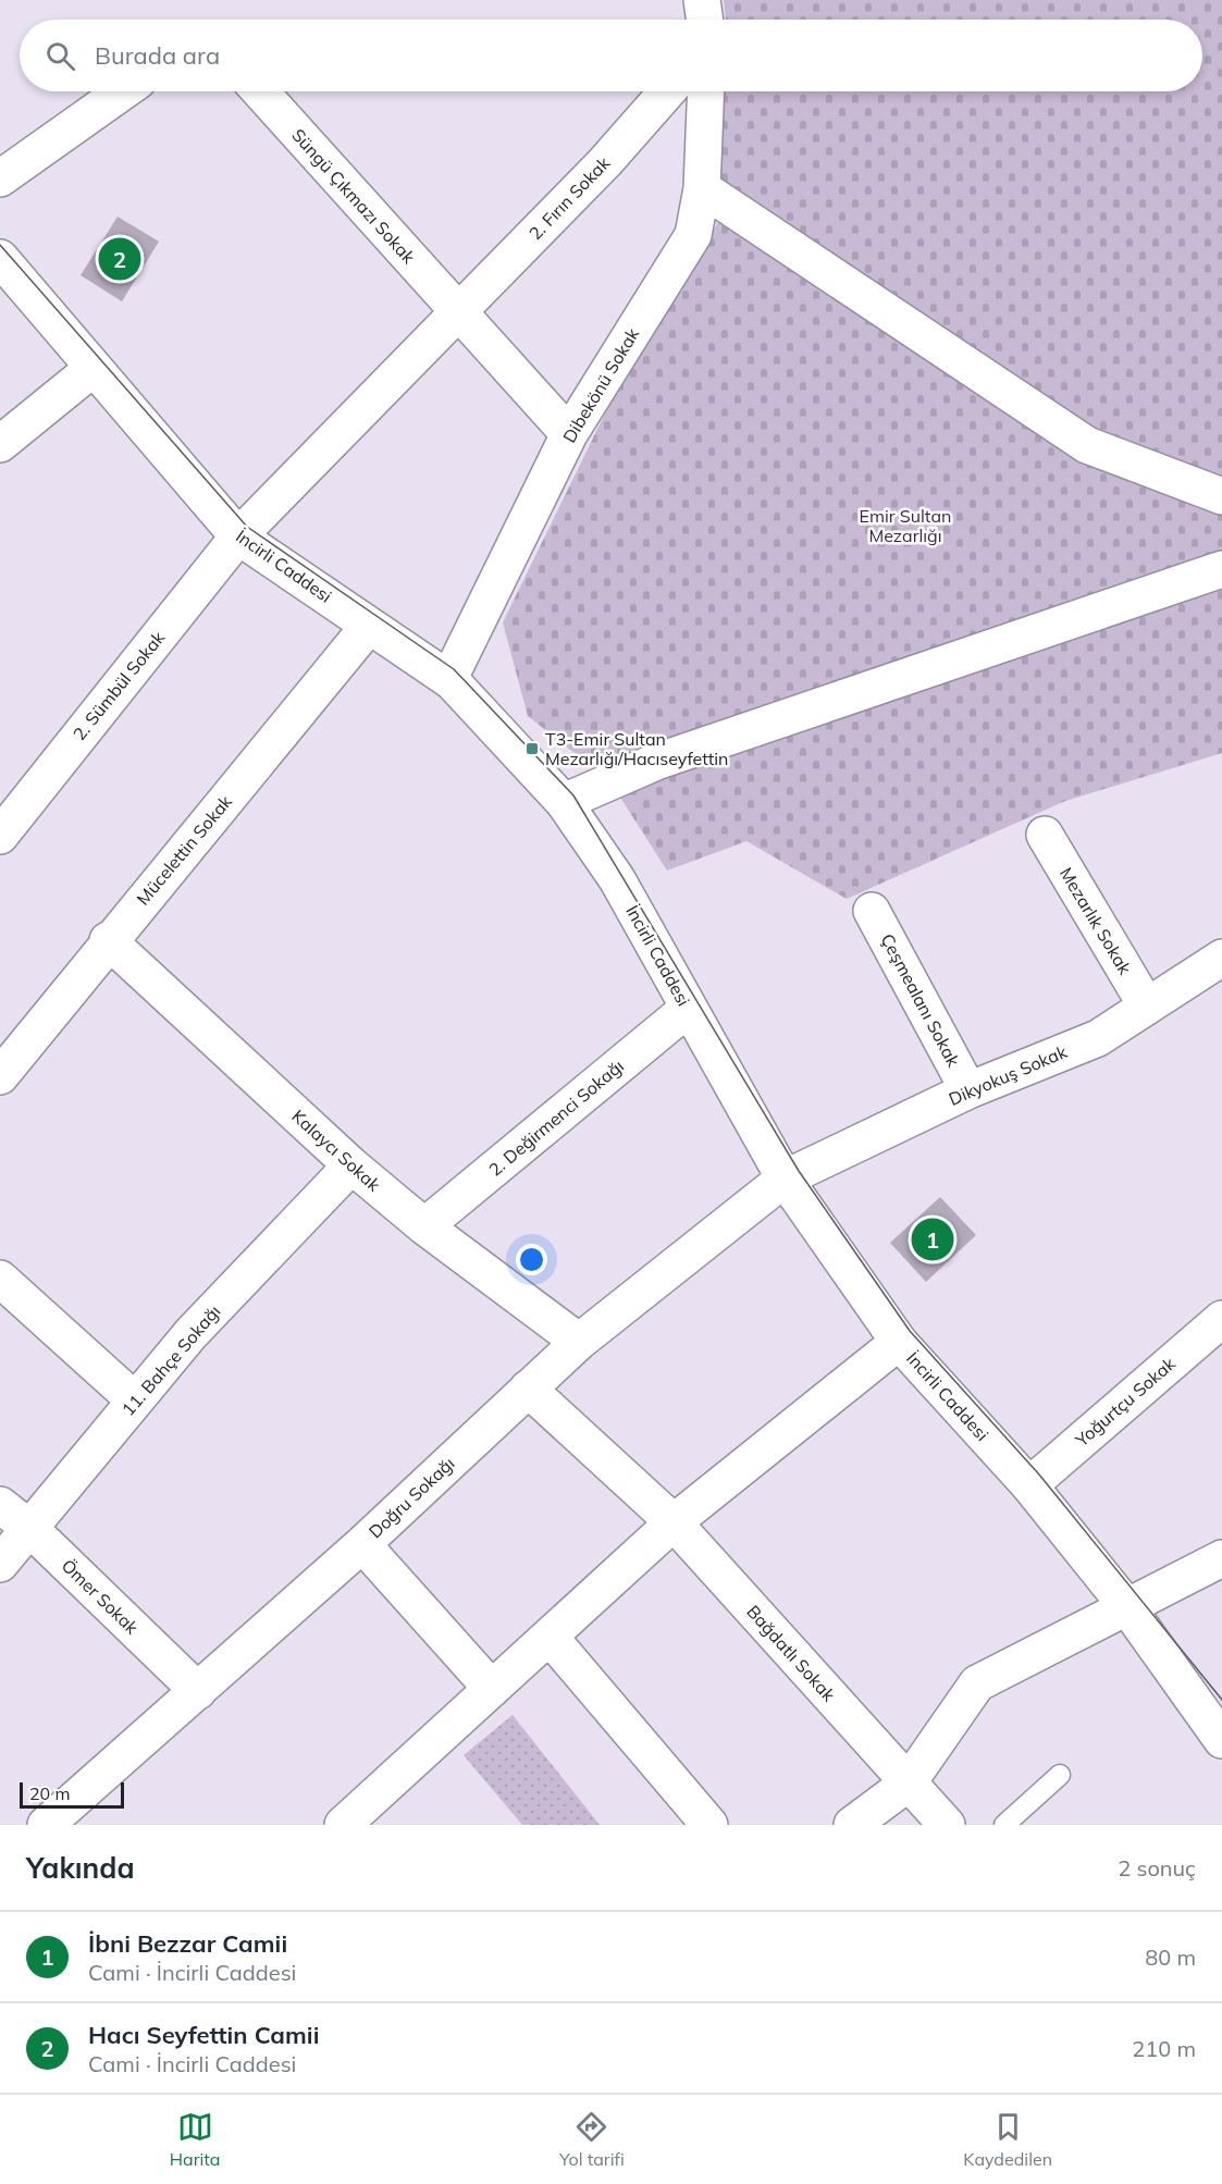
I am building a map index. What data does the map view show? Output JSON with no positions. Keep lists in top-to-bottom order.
{
  "streets": {
    "street": [
      "Süngü Çıkmazı Sokak",
      "2. Fırın Sokak",
      "Dibekönü Sokak",
      "İncirli Caddesi",
      "2. Sümbül Sokak",
      "Mücelettin Sokak",
      "Mezarlık Sokak",
      "Çeşmealanı Sokak",
      "Dikyokuş Sokak",
      "2. Değirmenci Sokağı",
      "Kalaycı Sokak",
      "11. Bahçe Sokağı",
      "Yoğurtçu Sokak",
      "Doğru Sokağı",
      "Ömer Sokak",
      "Bağdatlı Sokak"
    ]
  },
  "crossings": [
    ["Süngü Çıkmazı Sokak", "2. Fırın Sokak"],
    ["2. Fırın Sokak", "İncirli Caddesi"],
    ["2. Fırın Sokak", "2. Sümbül Sokak"],
    ["Dibekönü Sokak", "İncirli Caddesi"],
    ["İncirli Caddesi", "2. Sümbül Sokak"],
    ["İncirli Caddesi", "Mücelettin Sokak"],
    ["İncirli Caddesi", "Dikyokuş Sokak"],
    ["İncirli Caddesi", "2. Değirmenci Sokağı"],
    ["İncirli Caddesi", "Yoğurtçu Sokak"],
    ["İncirli Caddesi", "Doğru Sokağı"],
    ["Mücelettin Sokak", "Kalaycı Sokak"],
    ["Mezarlık Sokak", "Dikyokuş Sokak"],
    ["Çeşmealanı Sokak", "Dikyokuş Sokak"],
    ["Dikyokuş Sokak", "Doğru Sokağı"],
    ["2. Değirmenci Sokağı", "Kalaycı Sokak"],
    ["Kalaycı Sokak", "11. Bahçe Sokağı"],
    ["Kalaycı Sokak", "Doğru Sokağı"],
    ["11. Bahçe Sokağı", "Ömer Sokak"],
    ["Doğru Sokağı", "Ömer Sokak"],
    ["Doğru Sokağı", "Bağdatlı Sokak"]
  ],
  "parks": ["Emir Sultan Mezarlığı"],
  "places": {
    "transit": ["T3-Emir Sultan Mezarlığı/Hacıseyfettin"]
  },
  "scale_bar": "20 m",
  "page": {
    "search": "Burada ara",
    "pins": ["2", "1"],
    "scale": "20 m",
    "heading": ["Yakında", "2 sonuç"],
    "list": [
      {
        "mark": "1",
        "name": "İbni Bezzar Camii",
        "note": "Cami · İncirli Caddesi",
        "value": "80 m"
      },
      {
        "mark": "2",
        "name": "Hacı Seyfettin Camii",
        "note": "Cami · İncirli Caddesi",
        "value": "210 m"
      }
    ],
    "nav": ["Harita", "Yol tarifi", "Kaydedilen"]
  }
}
